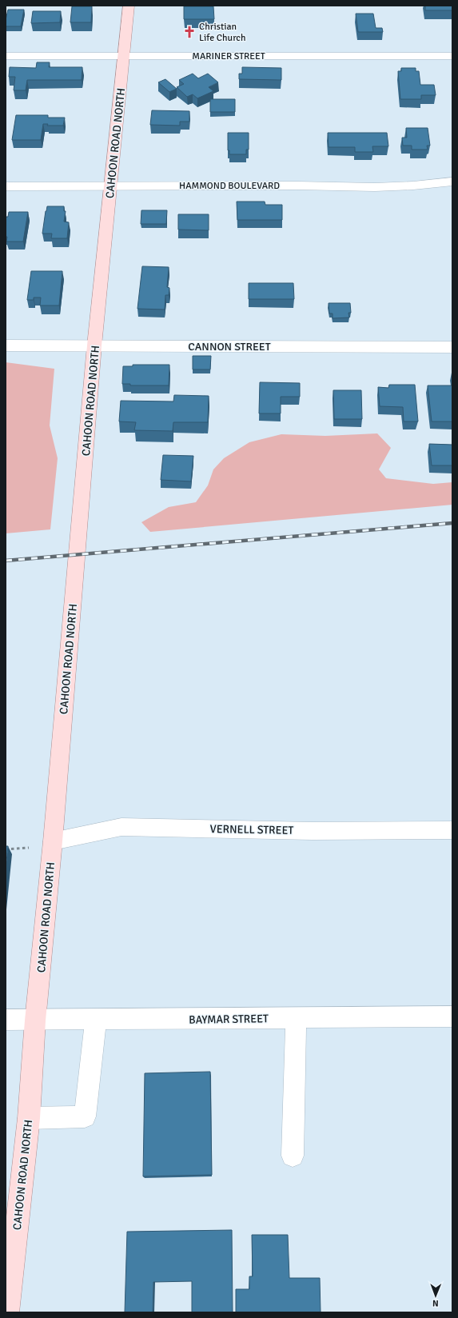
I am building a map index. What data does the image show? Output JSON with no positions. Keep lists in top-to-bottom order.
{
  "streets": {
    "main road": ["CAHOON ROAD NORTH"],
    "street": [
      "MARINER STREET",
      "HAMMOND BOULEVARD",
      "CANNON STREET",
      "VERNELL STREET",
      "BAYMAR STREET"
    ]
  },
  "crossings": [
    ["MARINER STREET", "CAHOON ROAD NORTH"],
    ["CAHOON ROAD NORTH", "HAMMOND BOULEVARD"],
    ["CAHOON ROAD NORTH", "CANNON STREET"],
    ["CAHOON ROAD NORTH", "VERNELL STREET"],
    ["CAHOON ROAD NORTH", "BAYMAR STREET"]
  ],
  "places": {
    "church": ["Christian Life Church"]
  },
  "north": "bottom"
}
